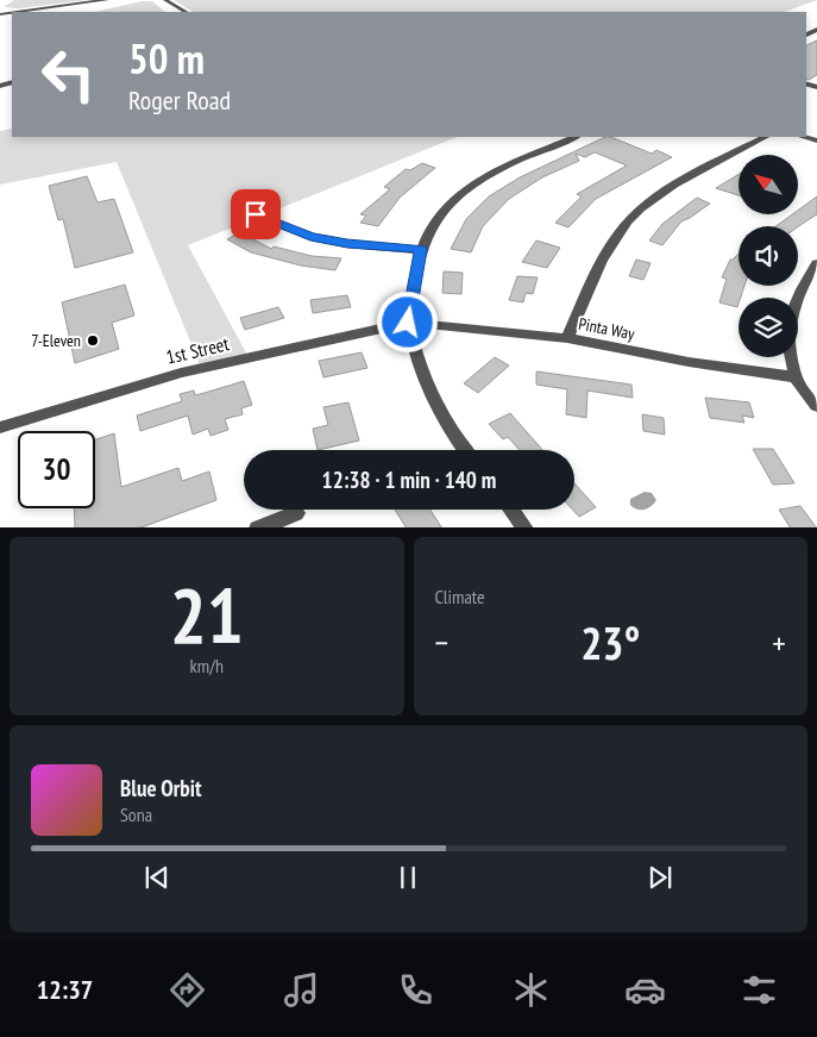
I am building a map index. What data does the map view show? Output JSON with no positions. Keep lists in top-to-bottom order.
{
  "streets": {
    "street": ["Pinta Way", "1st Street"]
  },
  "crossings": [
    ["Pinta Way", "1st Street"]
  ],
  "places": ["7-Eleven"],
  "north": "top left",
  "page": {
    "turn": ["50 m", "Roger Road"],
    "limit": "30",
    "trip": "12:38 · 1 min · 140 m",
    "tile": [
      ["21", "km/h"],
      "Climate"
    ],
    "heat": ["−", "23°", "+"],
    "song": ["Blue Orbit", "Sona"],
    "tabs": "12:37"
  }
}
